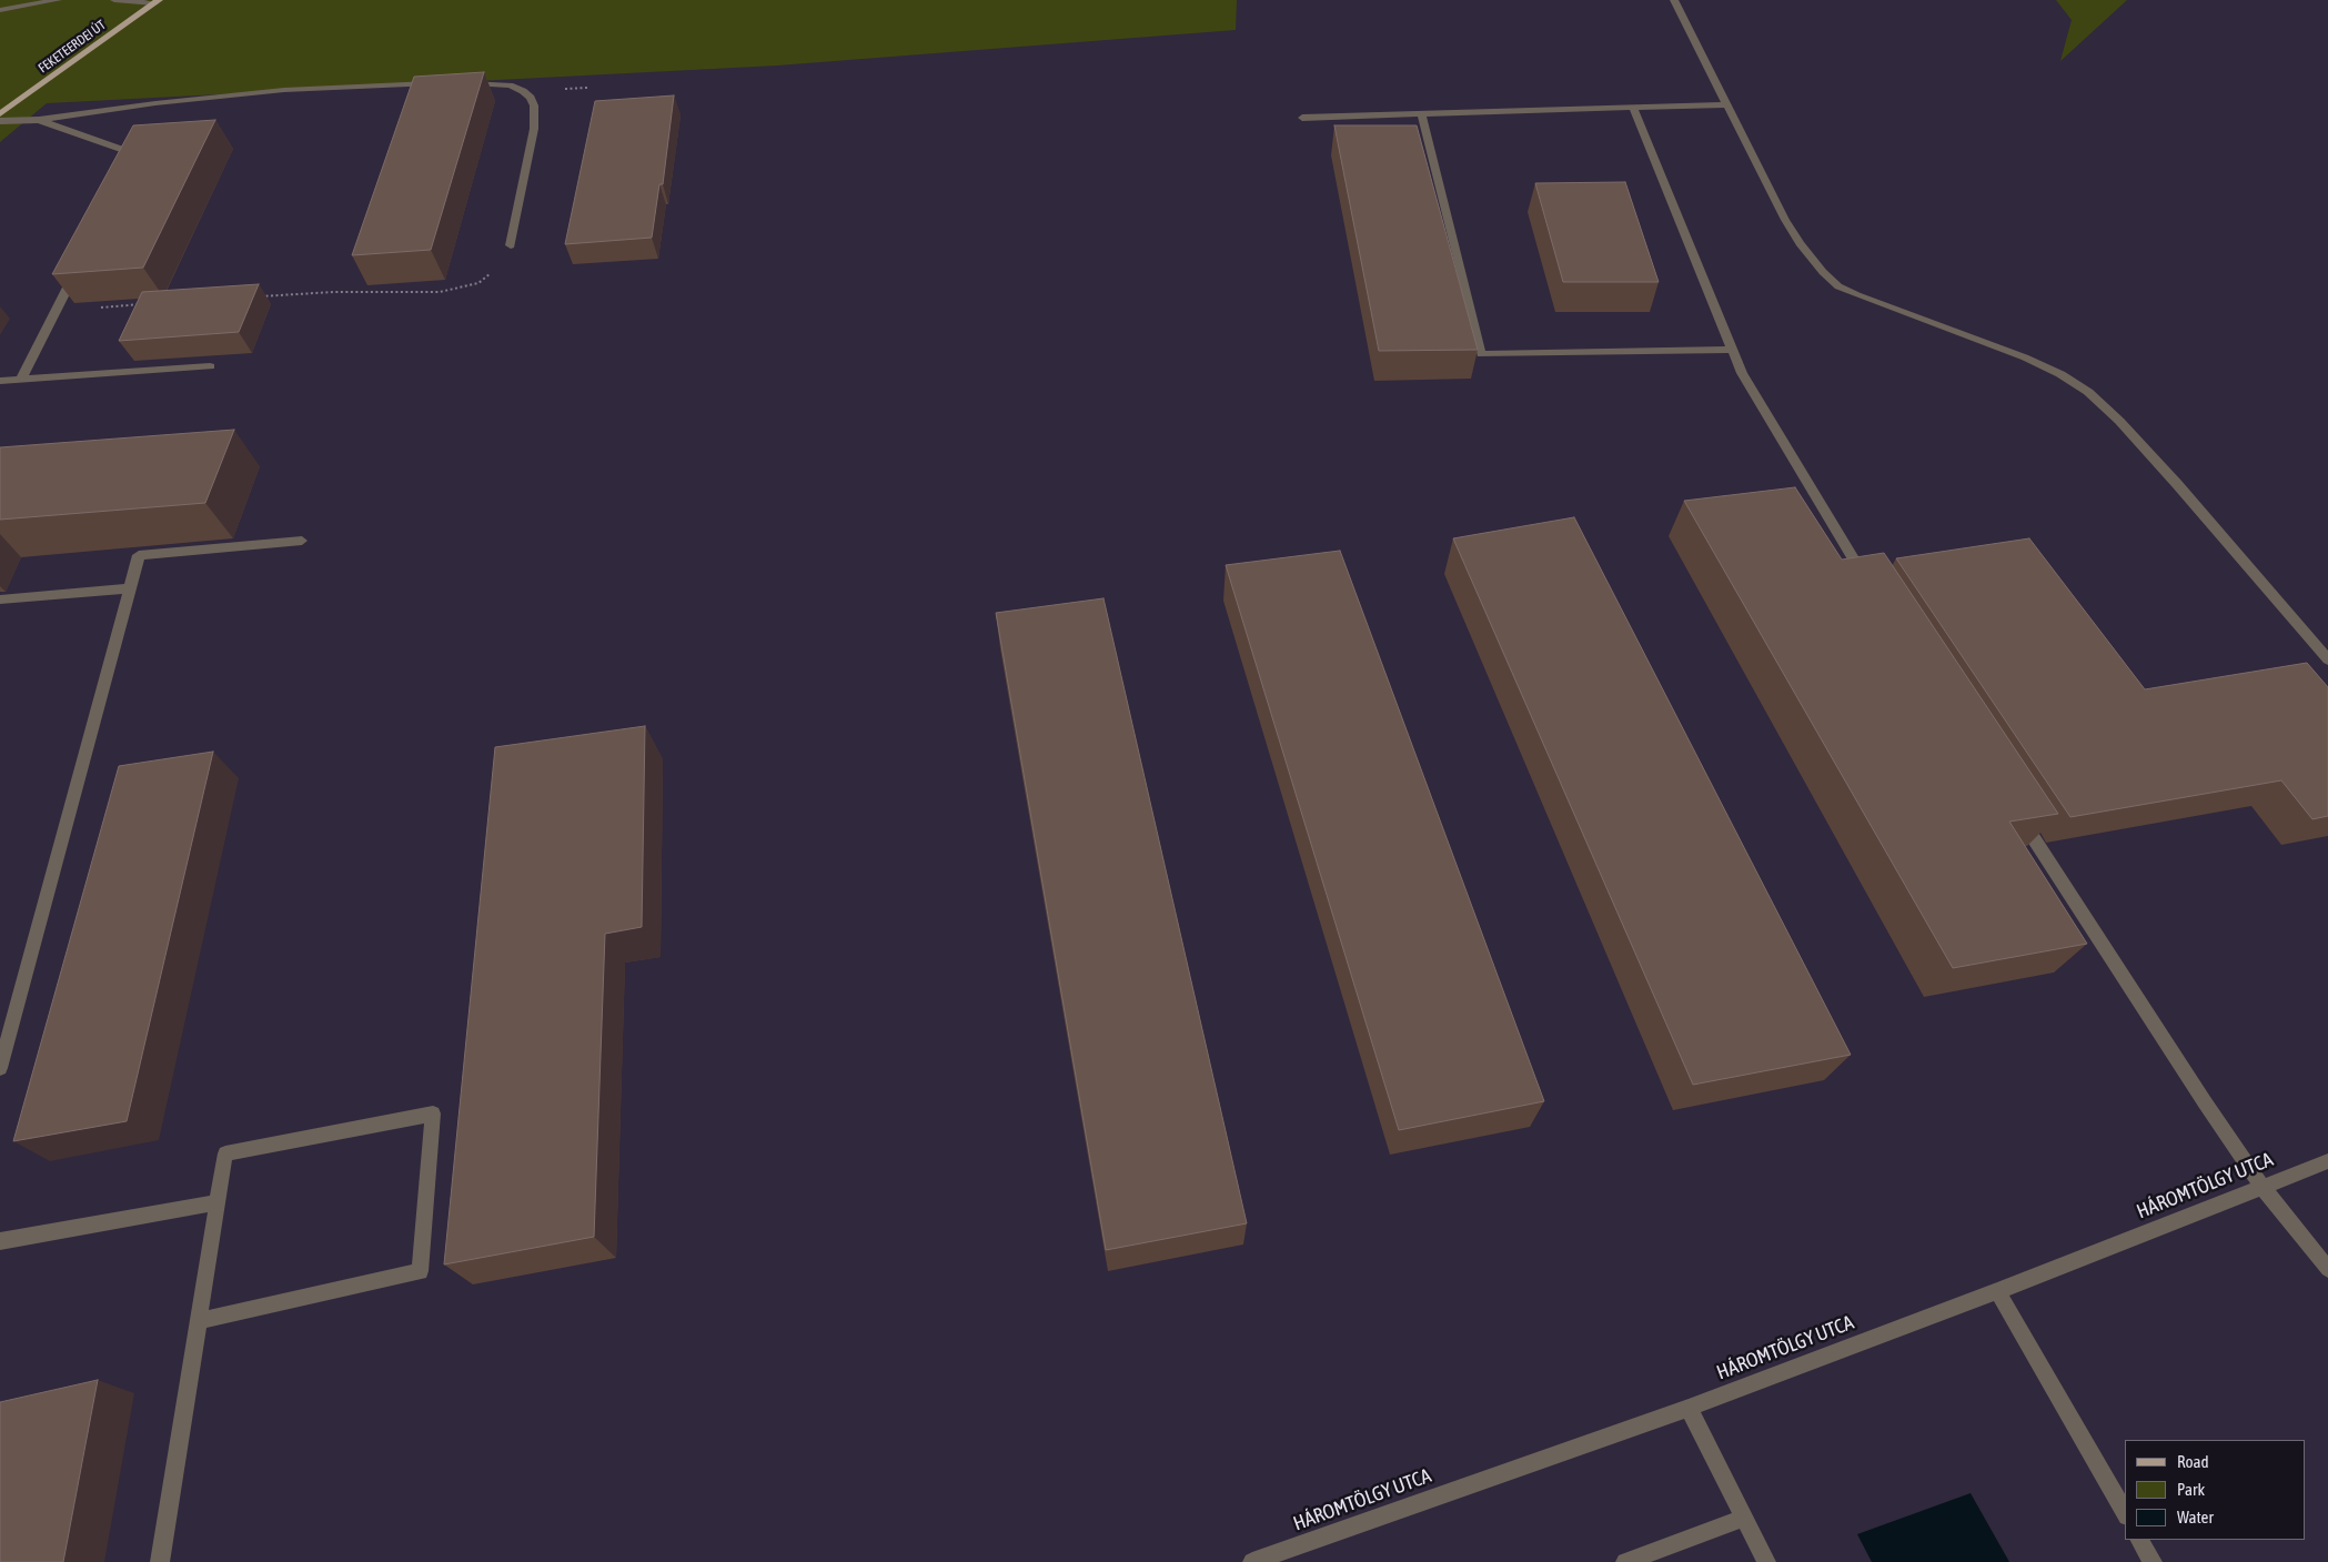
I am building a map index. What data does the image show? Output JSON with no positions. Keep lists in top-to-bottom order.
{
  "streets": {
    "main road": ["FEKETEERDEI ÚT"],
    "street": ["HÁROMTÖLGY UTCA"]
  },
  "legend": ["Road", "Park", "Water"]
}
